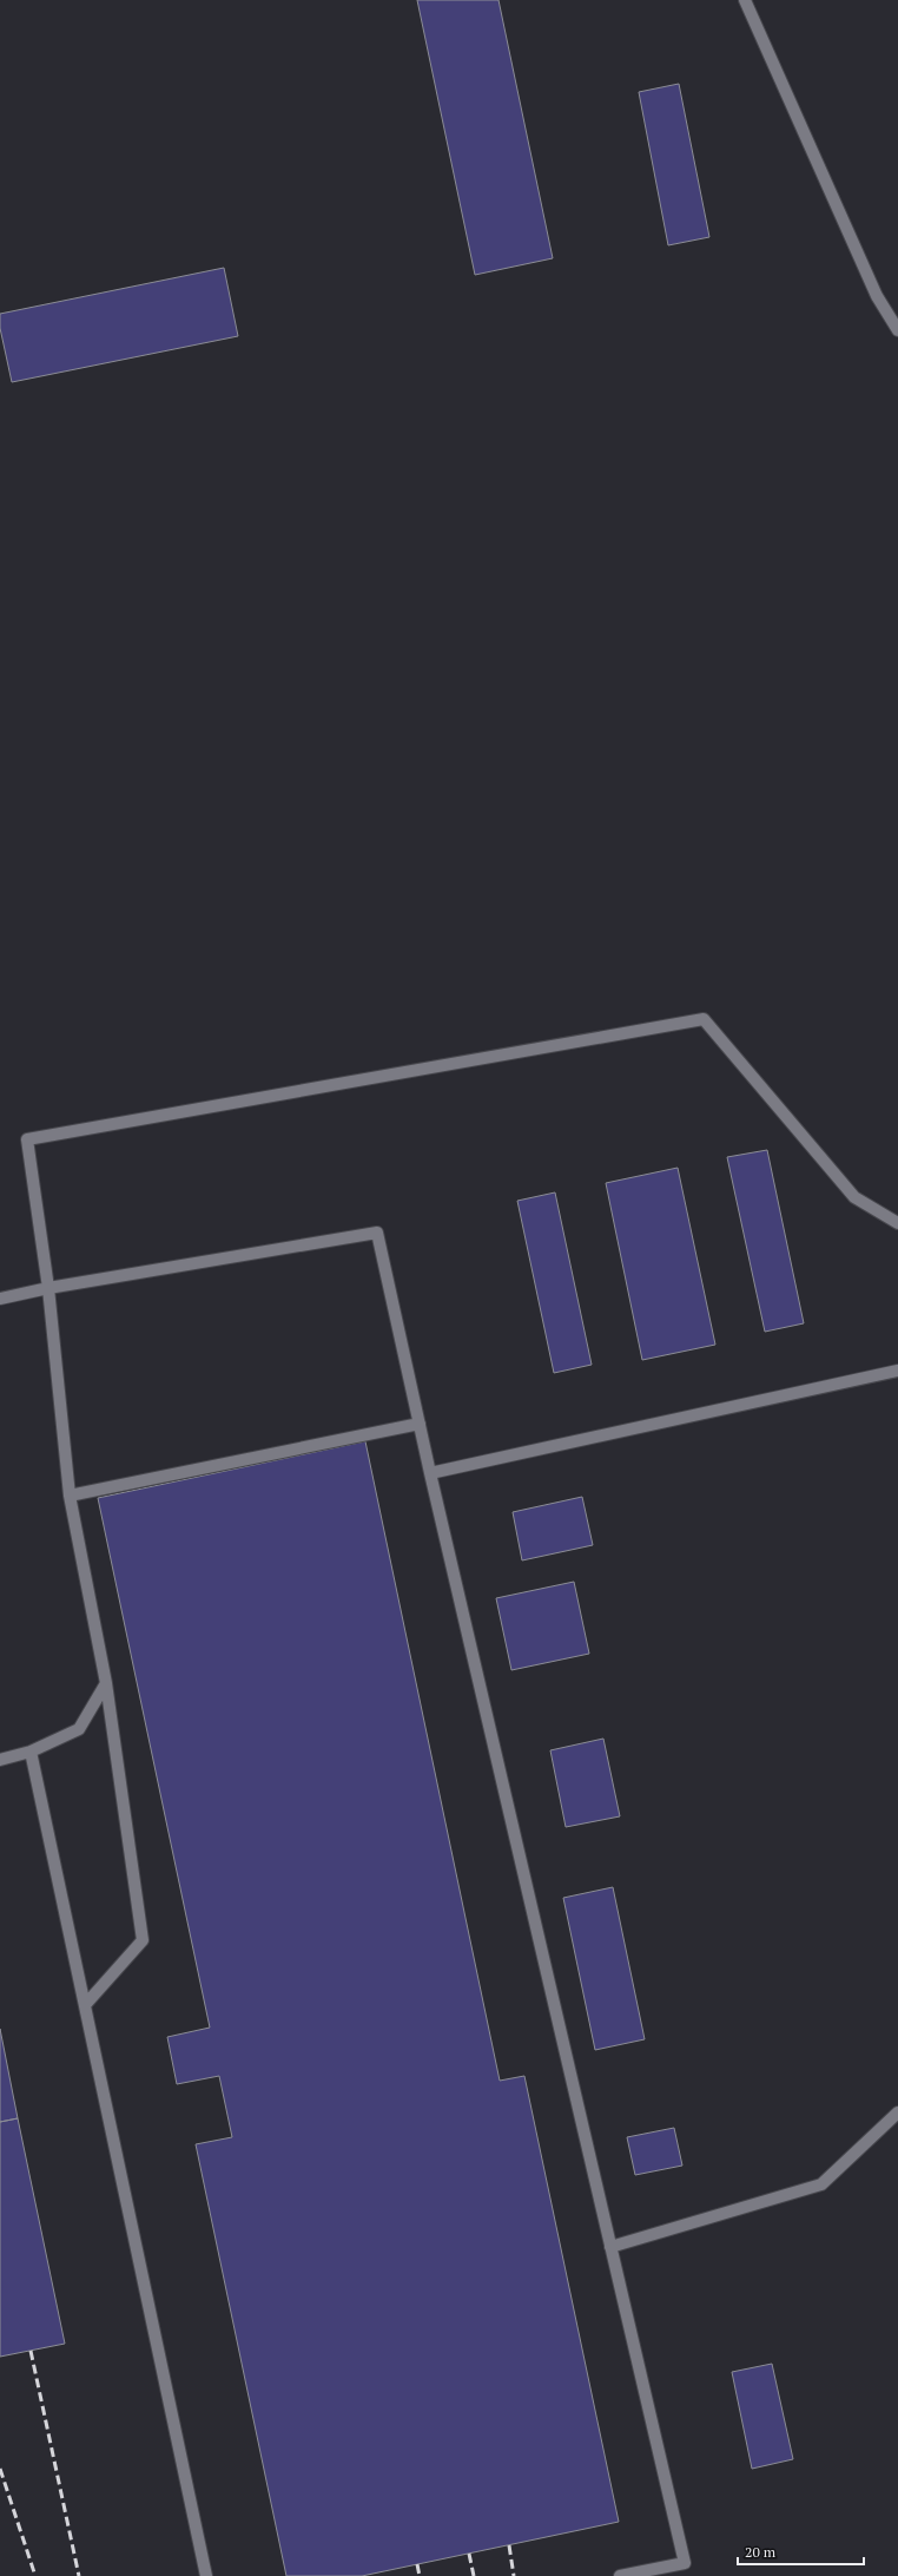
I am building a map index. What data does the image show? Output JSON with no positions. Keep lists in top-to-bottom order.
{
  "scale_bar": "20 m"
}
